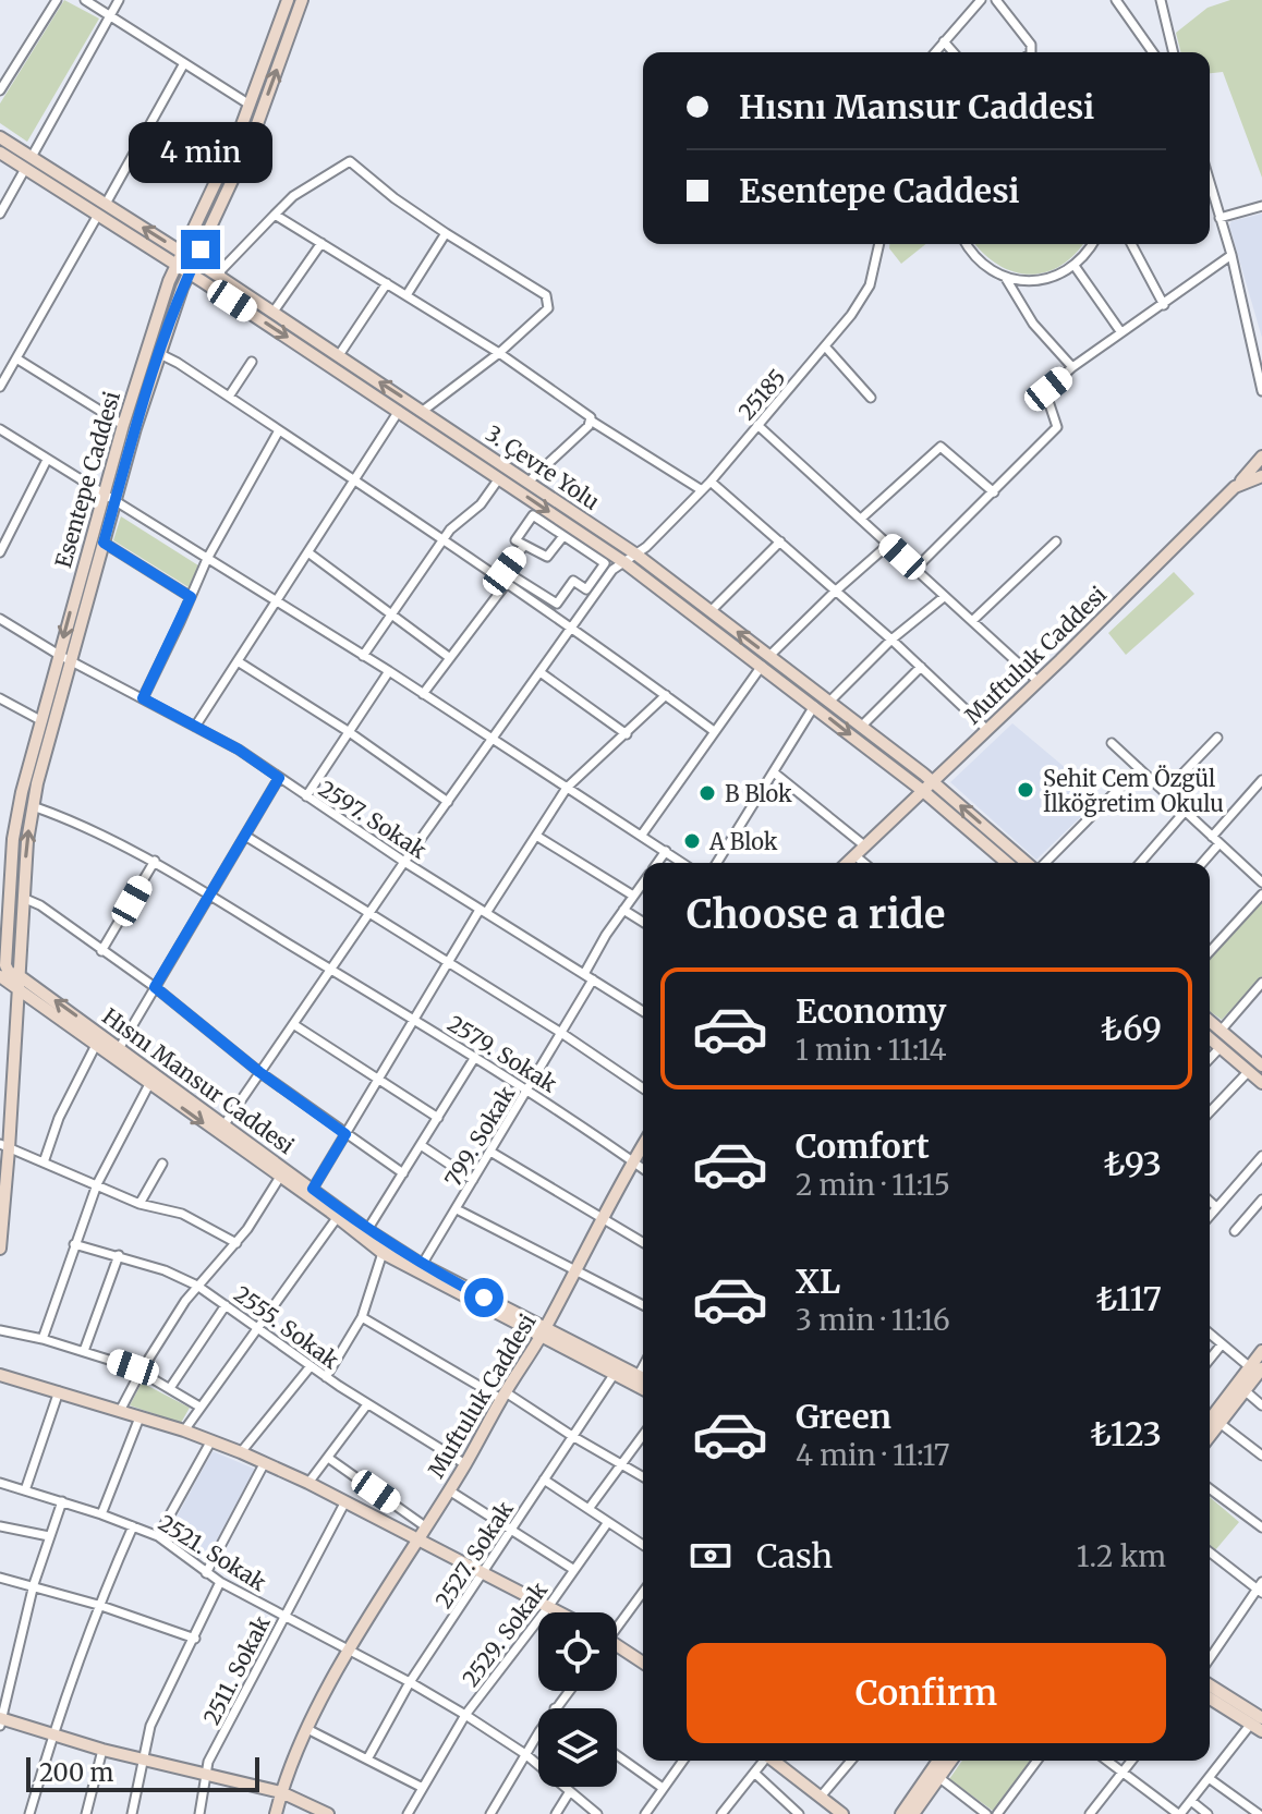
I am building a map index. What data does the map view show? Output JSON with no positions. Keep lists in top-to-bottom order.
{
  "streets": {
    "main road": [
      "3. Çevre Yolu",
      "Esentepe Caddesi",
      "Muftuluk Caddesi",
      "Hısnı Mansur Caddesi"
    ],
    "street": [
      "25185",
      "2597. Sokak",
      "2579. Sokak",
      "799. Sokak",
      "2555. Sokak",
      "2521. Sokak",
      "2527. Sokak",
      "2529. Sokak",
      "2511. Sokak"
    ]
  },
  "crossings": [
    ["25185", "3. Çevre Yolu"],
    ["25185", "2597. Sokak"],
    ["25185", "2579. Sokak"],
    ["25185", "Hısnı Mansur Caddesi"],
    ["3. Çevre Yolu", "Esentepe Caddesi"],
    ["3. Çevre Yolu", "Muftuluk Caddesi"],
    ["Esentepe Caddesi", "2597. Sokak"],
    ["Esentepe Caddesi", "2579. Sokak"],
    ["Esentepe Caddesi", "Hısnı Mansur Caddesi"],
    ["Muftuluk Caddesi", "2579. Sokak"],
    ["Muftuluk Caddesi", "Hısnı Mansur Caddesi"],
    ["Muftuluk Caddesi", "2555. Sokak"],
    ["Muftuluk Caddesi", "2521. Sokak"],
    ["2597. Sokak", "799. Sokak"],
    ["2579. Sokak", "799. Sokak"],
    ["Hısnı Mansur Caddesi", "799. Sokak"],
    ["2521. Sokak", "2527. Sokak"],
    ["2521. Sokak", "2529. Sokak"],
    ["2521. Sokak", "2511. Sokak"]
  ],
  "places": ["Şehit Cem Özgül İlköğretim Okulu", "B Blok", "A Blok"],
  "scale_bar": "200 m",
  "page": {
    "banner": ["Hısnı Mansur Caddesi", "Esentepe Caddesi"],
    "bubble": "4 min",
    "heading": "Choose a ride",
    "list": [
      {
        "name": "Economy",
        "note": "1 min · 11:14",
        "value": "₺69"
      },
      {
        "name": "Comfort",
        "note": "2 min · 11:15",
        "value": "₺93"
      },
      {
        "name": "XL",
        "note": "3 min · 11:16",
        "value": "₺117"
      },
      {
        "name": "Green",
        "note": "4 min · 11:17",
        "value": "₺123"
      }
    ],
    "pay": ["Cash", "1.2 km"],
    "buttons": "Confirm",
    "scale": "200 m"
  }
}
